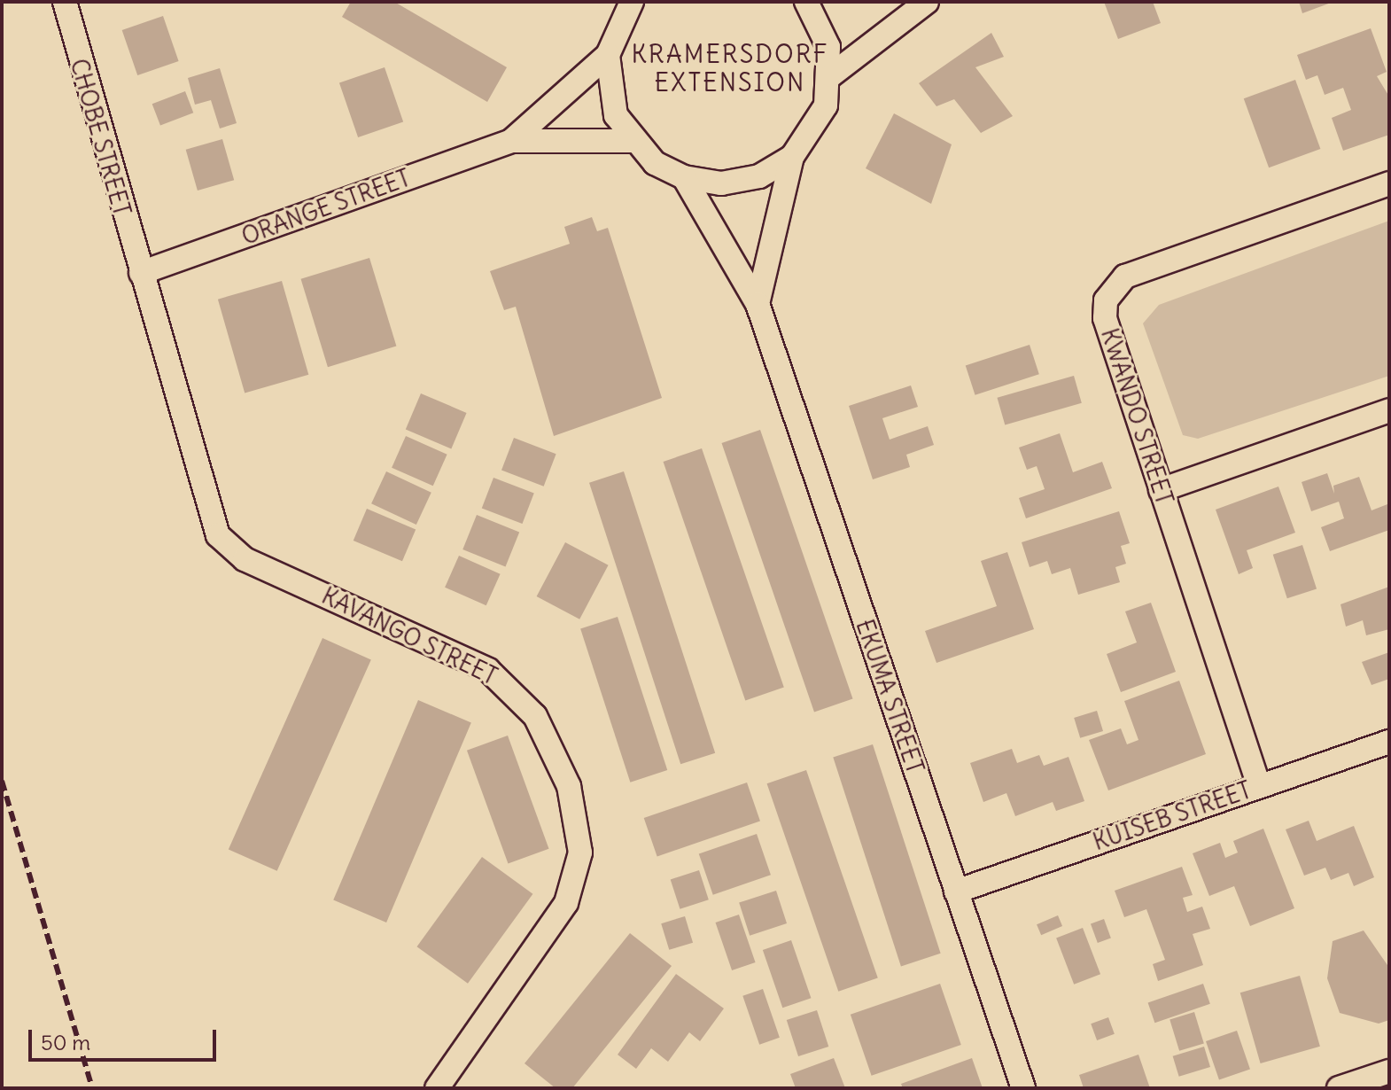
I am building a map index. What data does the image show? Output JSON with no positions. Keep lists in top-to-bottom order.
{
  "streets": {
    "street": [
      "CHOBE STREET",
      "ORANGE STREET",
      "KWANDO STREET",
      "KAVANGO STREET",
      "EKUMA STREET",
      "KUISEB STREET"
    ]
  },
  "crossings": [
    ["CHOBE STREET", "ORANGE STREET"],
    ["CHOBE STREET", "KAVANGO STREET"],
    ["ORANGE STREET", "KAVANGO STREET"],
    ["KWANDO STREET", "KUISEB STREET"],
    ["EKUMA STREET", "KUISEB STREET"]
  ],
  "districts": ["KRAMERSDORF EXTENSION"],
  "scale_bar": "50 m"
}
